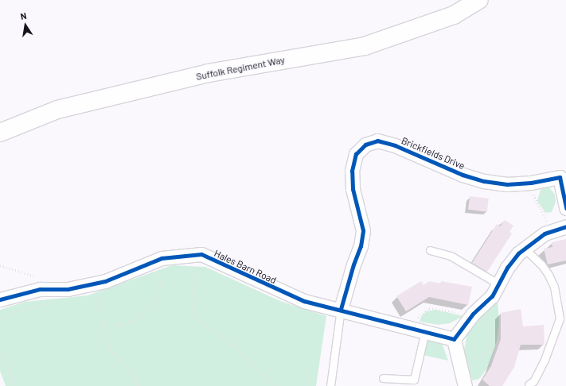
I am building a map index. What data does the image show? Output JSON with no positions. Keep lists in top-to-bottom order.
{
  "streets": {
    "main road": ["Suffolk Regiment Way"],
    "street": ["Brickfields Drive", "Hales Barn Road"]
  },
  "crossings": [
    ["Brickfields Drive", "Hales Barn Road"]
  ],
  "north": "top"
}
